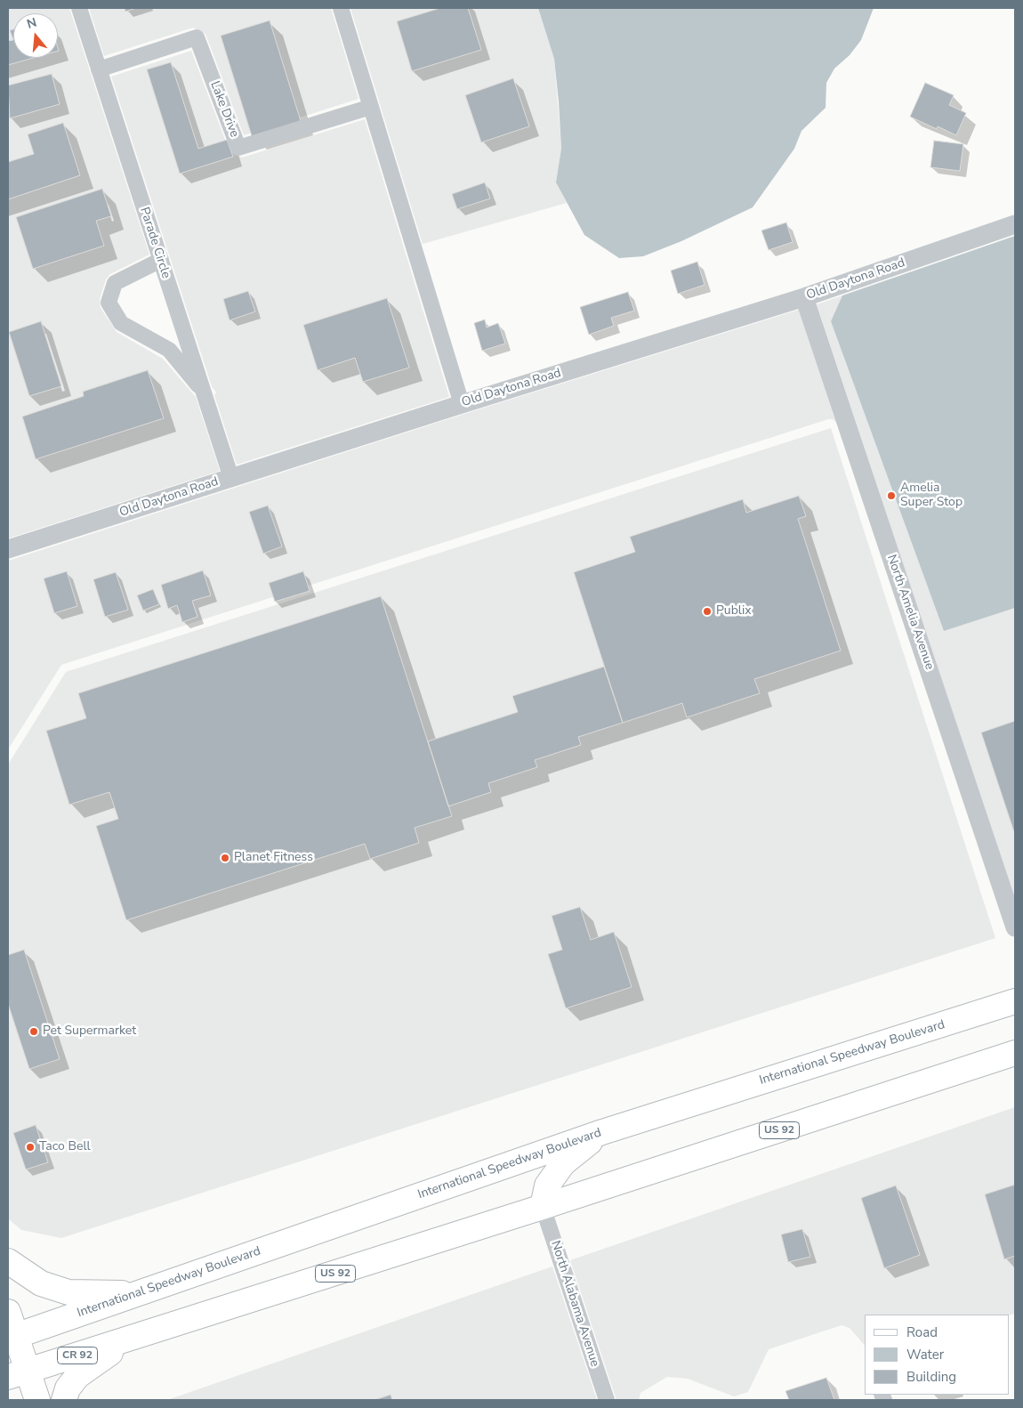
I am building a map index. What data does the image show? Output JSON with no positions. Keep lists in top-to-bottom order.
{
  "streets": {
    "main road": ["International Speedway Boulevard", "US 92", "CR 92"],
    "street": [
      "Lake Drive",
      "Parade Circle",
      "Old Daytona Road",
      "North Amelia Avenue",
      "North Alabama Avenue"
    ]
  },
  "crossings": [
    ["Lake Drive", "Parade Circle"],
    ["Parade Circle", "Old Daytona Road"],
    ["Old Daytona Road", "North Amelia Avenue"],
    ["US 92", "North Alabama Avenue"],
    ["US 92", "CR 92"]
  ],
  "places": [
    "Amelia Super Stop",
    "Publix",
    "Planet Fitness",
    "Pet Supermarket",
    "Taco Bell"
  ],
  "legend": ["Road", "Water", "Building"],
  "north": "top"
}
